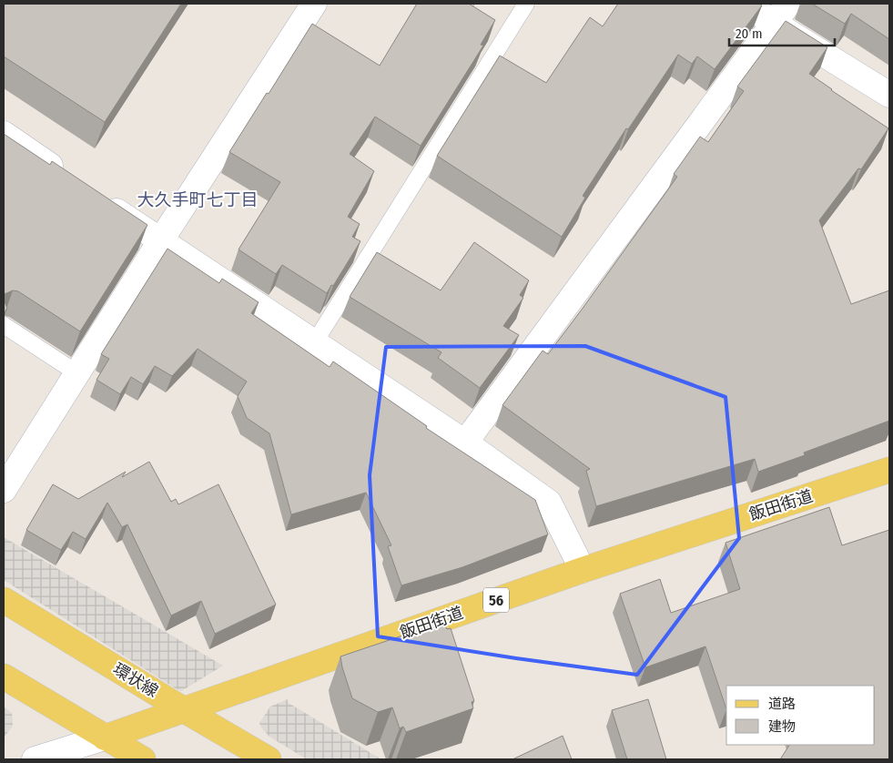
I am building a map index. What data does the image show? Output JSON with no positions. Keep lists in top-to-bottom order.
{
  "streets": {
    "main road": ["飯田街道", "56", "環状線"]
  },
  "crossings": [
    ["飯田街道", "環状線"]
  ],
  "districts": ["大久手町七丁目"],
  "legend": ["道路", "建物"],
  "scale_bar": "20 m"
}
